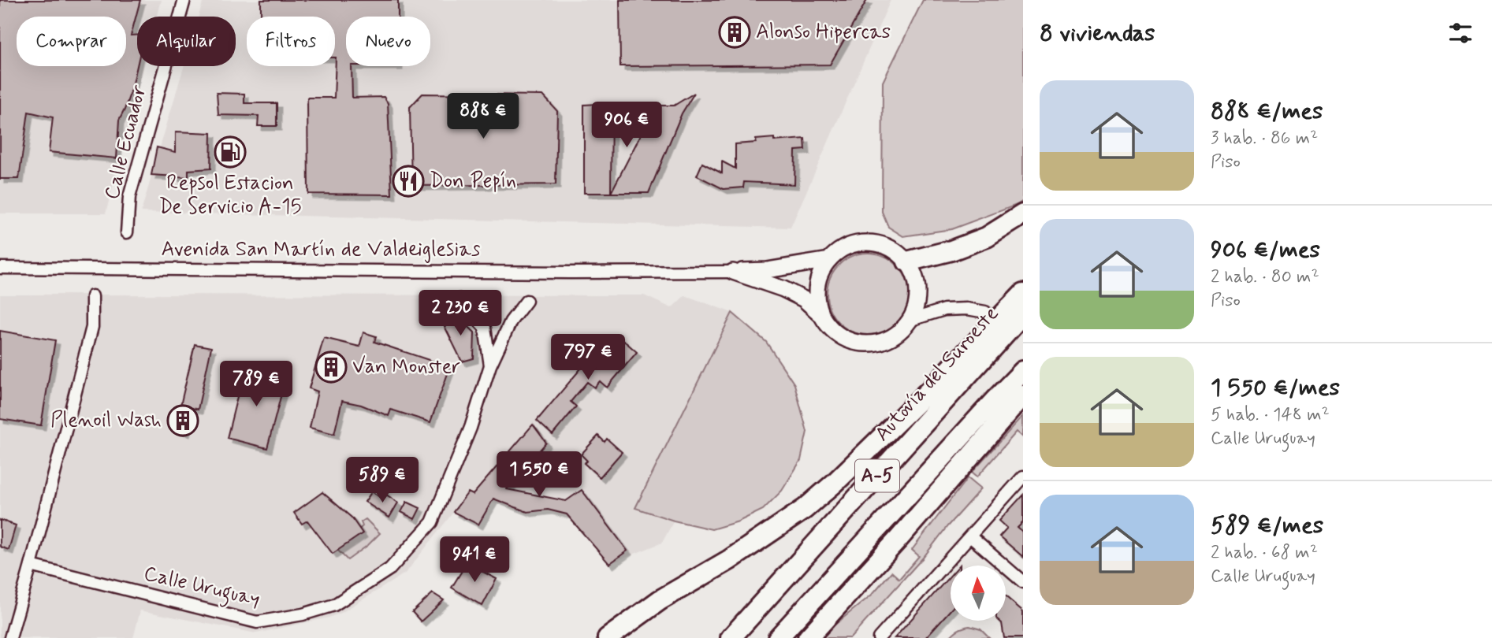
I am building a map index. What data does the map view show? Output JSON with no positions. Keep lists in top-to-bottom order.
{
  "streets": {
    "highway": ["Autovía del Suroeste", "A-5"],
    "street": ["Calle Ecuador", "Avenida San Martín de Valdeiglesias", "Calle Uruguay"]
  },
  "places": {
    "building": ["Alonso Hipercas", "Van Monster", "Plenoil Wash"],
    "fuel station": ["Repsol Estacion De Servicio A-15"],
    "restaurant": ["Don Pepín"]
  },
  "north": "top",
  "page": {
    "heading": "8 viviendas",
    "chip": [
      "Comprar",
      "Alquilar",
      "Filtros",
      "Nuevo"
    ],
    "list": [
      {
        "name": "888 €/mes",
        "note": "3 hab. · 86 m² · Piso"
      },
      {
        "name": "906 €/mes",
        "note": "2 hab. · 80 m² · Piso"
      },
      {
        "name": "1 550 €/mes",
        "note": "5 hab. · 148 m² · Calle Uruguay"
      },
      {
        "name": "589 €/mes",
        "note": "2 hab. · 68 m² · Calle Uruguay"
      }
    ],
    "price": [
      "888 €",
      "906 €",
      "2 230 €",
      "797 €",
      "789 €",
      "1 550 €",
      "589 €",
      "941 €"
    ]
  }
}
